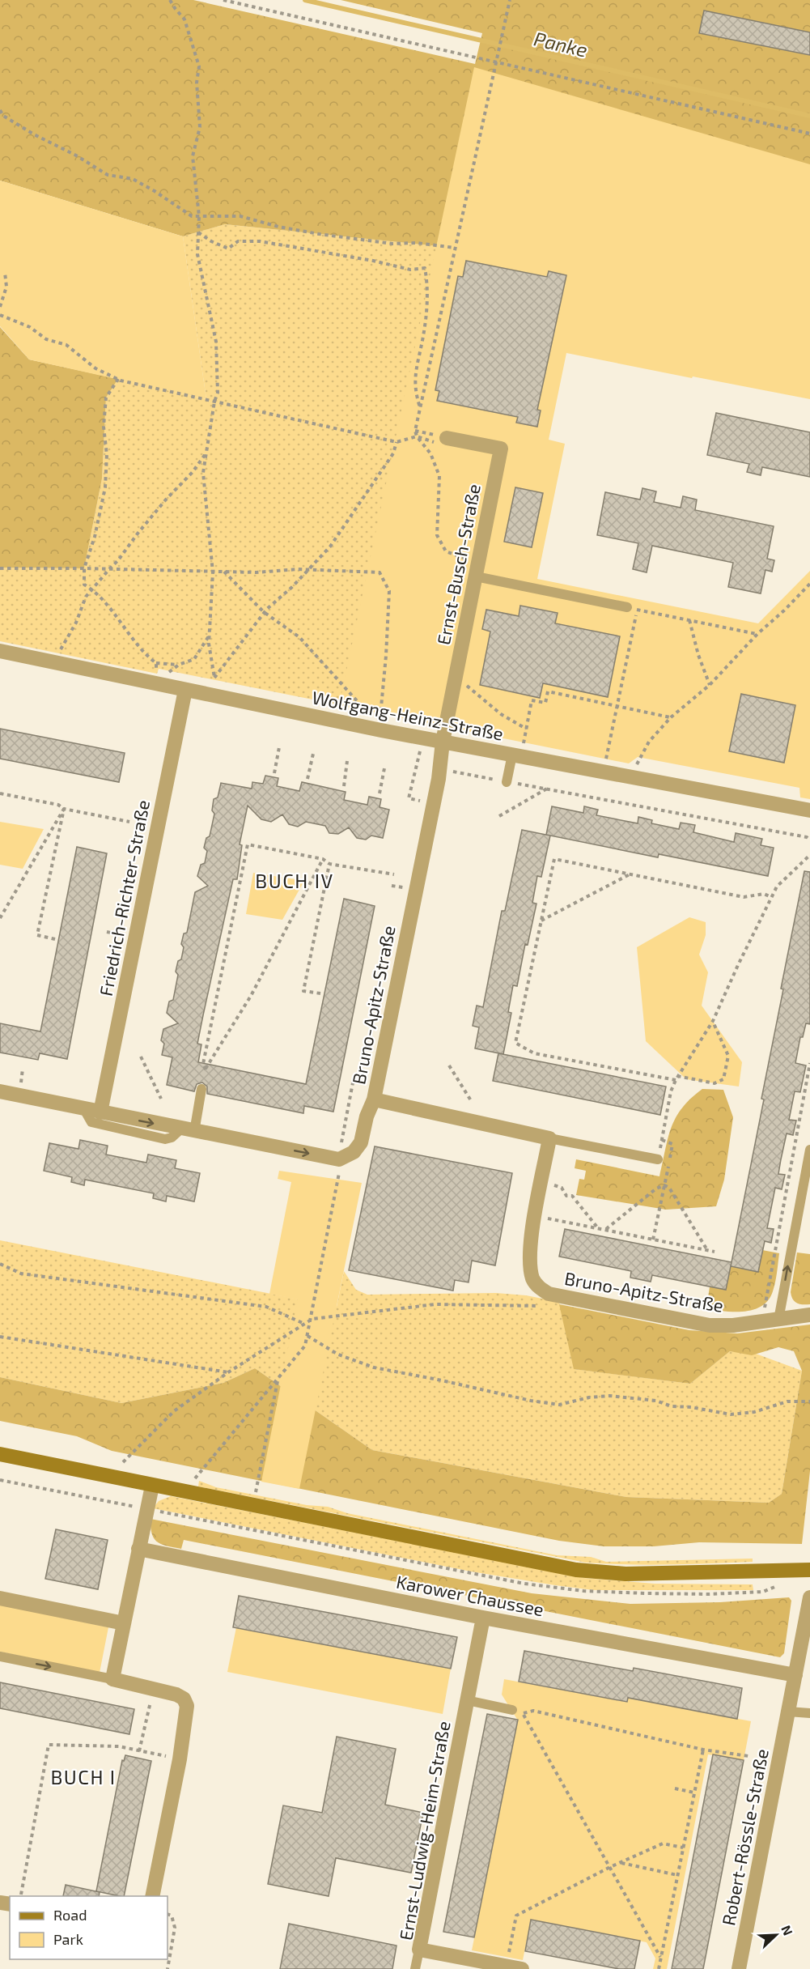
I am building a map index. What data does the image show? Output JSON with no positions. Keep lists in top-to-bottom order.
{
  "streets": {
    "street": [
      "Ernst-Busch-Straße",
      "Wolfgang-Heinz-Straße",
      "Friedrich-Richter-Straße",
      "Bruno-Apitz-Straße",
      "Karower Chaussee",
      "Ernst-Ludwig-Heim-Straße",
      "Robert-Rössle-Straße"
    ]
  },
  "crossings": [
    ["Ernst-Busch-Straße", "Wolfgang-Heinz-Straße"],
    ["Ernst-Busch-Straße", "Bruno-Apitz-Straße"],
    ["Wolfgang-Heinz-Straße", "Friedrich-Richter-Straße"],
    ["Wolfgang-Heinz-Straße", "Bruno-Apitz-Straße"],
    ["Karower Chaussee", "Ernst-Ludwig-Heim-Straße"],
    ["Karower Chaussee", "Robert-Rössle-Straße"]
  ],
  "districts": ["BUCH IV", "BUCH I"],
  "water": ["Panke"],
  "legend": ["Road", "Park"],
  "north": "top right"
}
